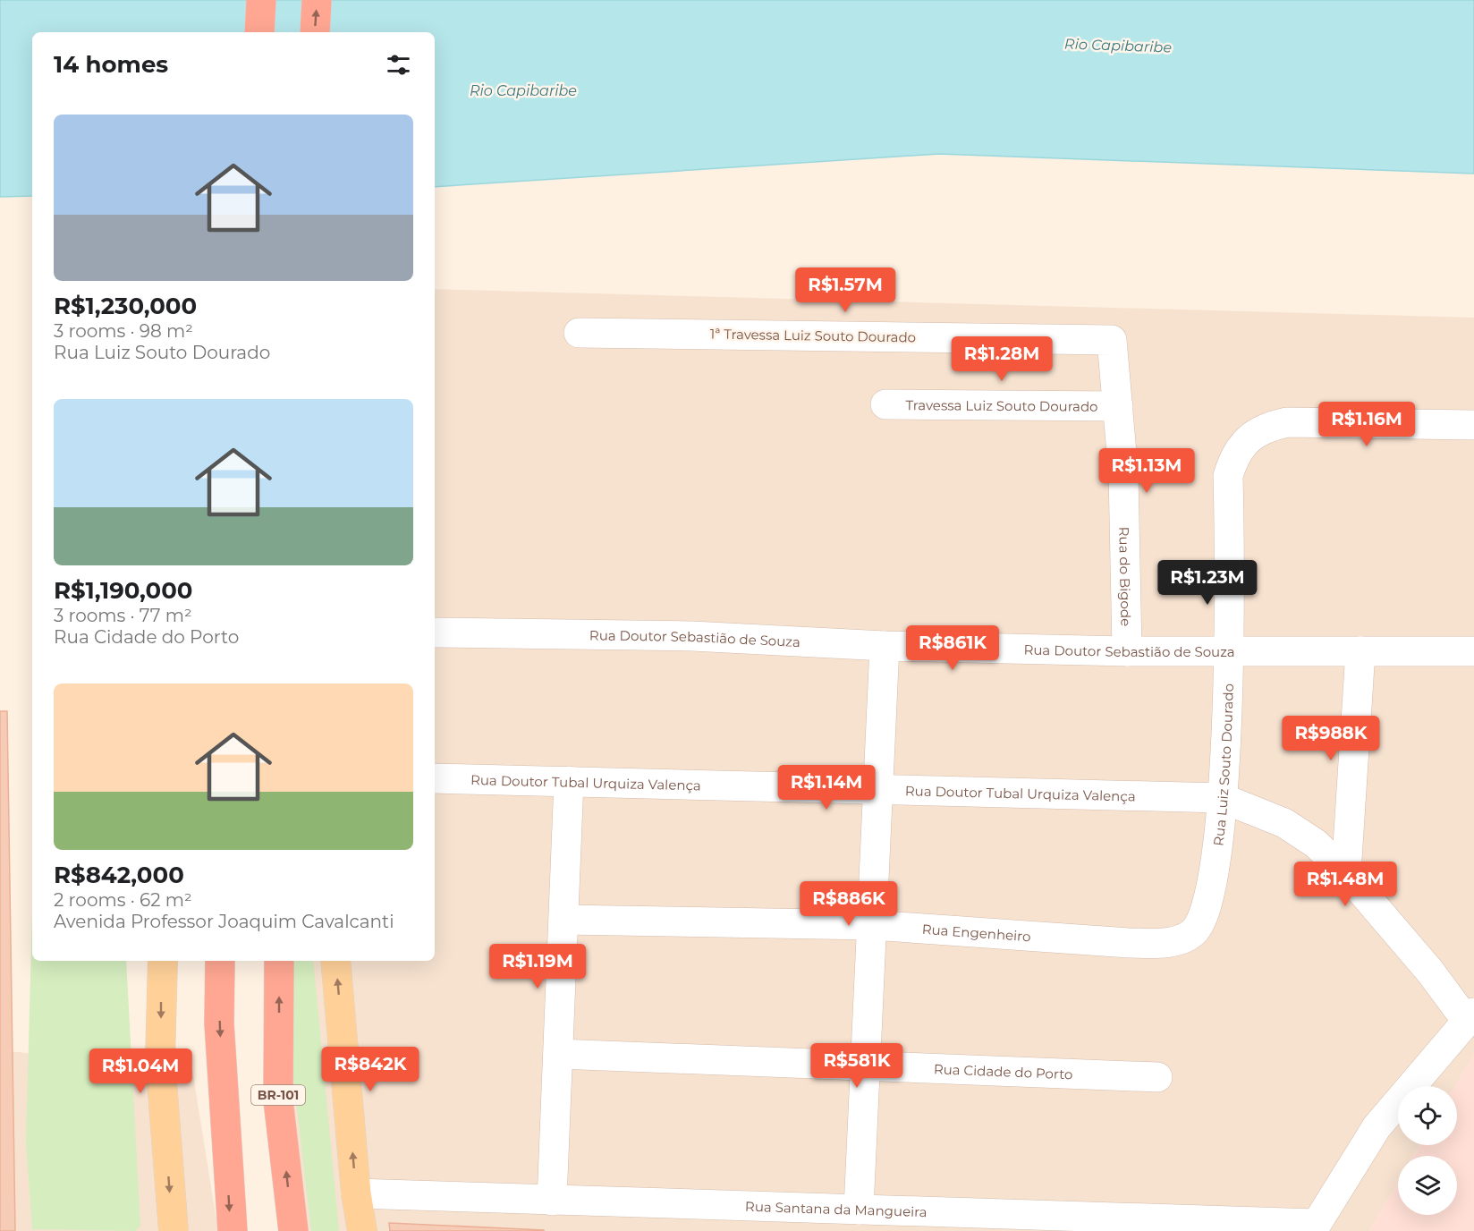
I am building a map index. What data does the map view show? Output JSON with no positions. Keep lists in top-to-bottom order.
{
  "streets": {
    "highway": ["BR-101"],
    "street": [
      "1ª Travessa Luiz Souto Dourado",
      "Travessa Luiz Souto Dourado",
      "Rua do Bigode",
      "Rua Doutor Sebastião de Souza",
      "Rua Luiz Souto Dourado",
      "Rua Doutor Tubal Urquiza Valença",
      "Rua Engenheiro",
      "Rua Cidade do Porto",
      "Rua Santana da Mangueira"
    ]
  },
  "crossings": [
    ["1ª Travessa Luiz Souto Dourado", "Rua do Bigode"],
    ["Travessa Luiz Souto Dourado", "Rua do Bigode"],
    ["Rua do Bigode", "Rua Doutor Sebastião de Souza"],
    ["Rua Doutor Sebastião de Souza", "Rua Luiz Souto Dourado"],
    ["Rua Luiz Souto Dourado", "Rua Doutor Tubal Urquiza Valença"],
    ["Rua Luiz Souto Dourado", "Rua Engenheiro"]
  ],
  "water": ["Rio Capibaribe"],
  "page": {
    "heading": "14 homes",
    "list": [
      {
        "name": "R$1,230,000",
        "note": "3 rooms · 98 m² · Rua Luiz Souto Dourado"
      },
      {
        "name": "R$1,190,000",
        "note": "3 rooms · 77 m² · Rua Cidade do Porto"
      },
      {
        "name": "R$842,000",
        "note": "2 rooms · 62 m² · Avenida Professor Joaquim Cavalcanti"
      }
    ],
    "price": [
      "R$1.57M",
      "R$1.28M",
      "R$1.16M",
      "R$1.13M",
      "R$1.23M",
      "R$861K",
      "R$988K",
      "R$1.14M",
      "R$1.48M",
      "R$886K",
      "R$1.19M",
      "R$581K",
      "R$842K",
      "R$1.04M"
    ]
  }
}
